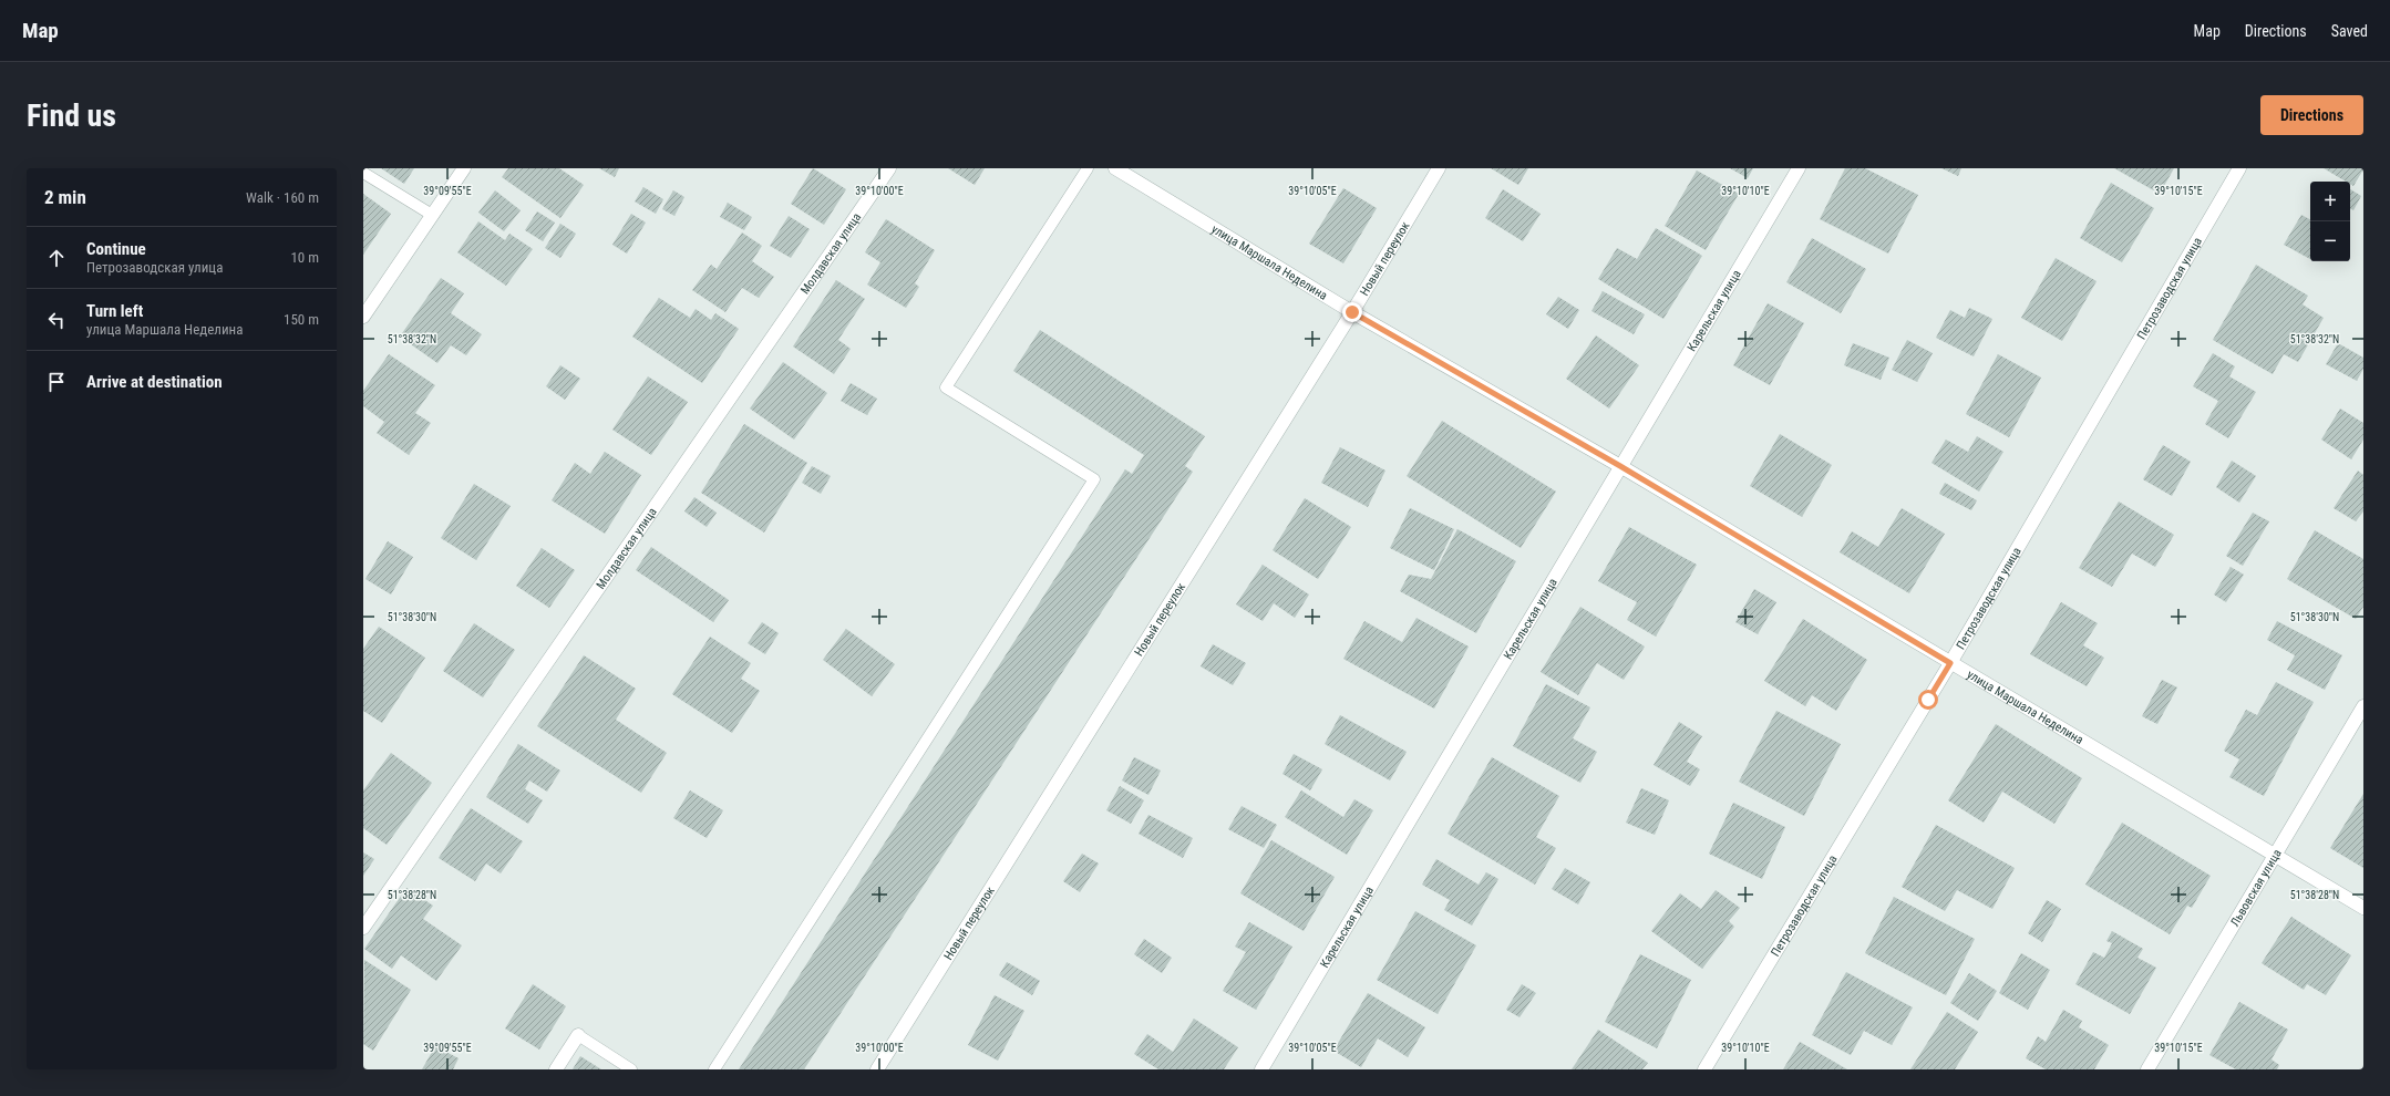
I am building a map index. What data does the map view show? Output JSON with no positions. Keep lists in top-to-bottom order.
{
  "streets": {
    "street": [
      "Молдавская улица",
      "Новый переулок",
      "улица Маршала Неделина",
      "Петрозаводская улица",
      "Карельская улица",
      "Львовская улица"
    ]
  },
  "crossings": [
    ["Новый переулок", "улица Маршала Неделина"],
    ["улица Маршала Неделина", "Петрозаводская улица"],
    ["улица Маршала Неделина", "Карельская улица"],
    ["улица Маршала Неделина", "Львовская улица"]
  ],
  "page": {
    "header": "Map",
    "nav": ["Map", "Directions", "Saved"],
    "buttons": "Directions",
    "title": "Find us",
    "heading": ["2 min", "Walk · 160 m"],
    "map_buttons": ["+", "−"],
    "list": [
      ["Continue", "Петрозаводская улица", "10 m"],
      ["Turn left", "улица Маршала Неделина", "150 m"],
      "Arrive at destination"
    ]
  },
  "coordinates": [
    "39°09'55\"E",
    "39°10'00\"E",
    "39°10'05\"E",
    "39°10'10\"E",
    "39°10'15\"E",
    "51°38'32\"N",
    "51°38'30\"N",
    "51°38'28\"N"
  ]
}
